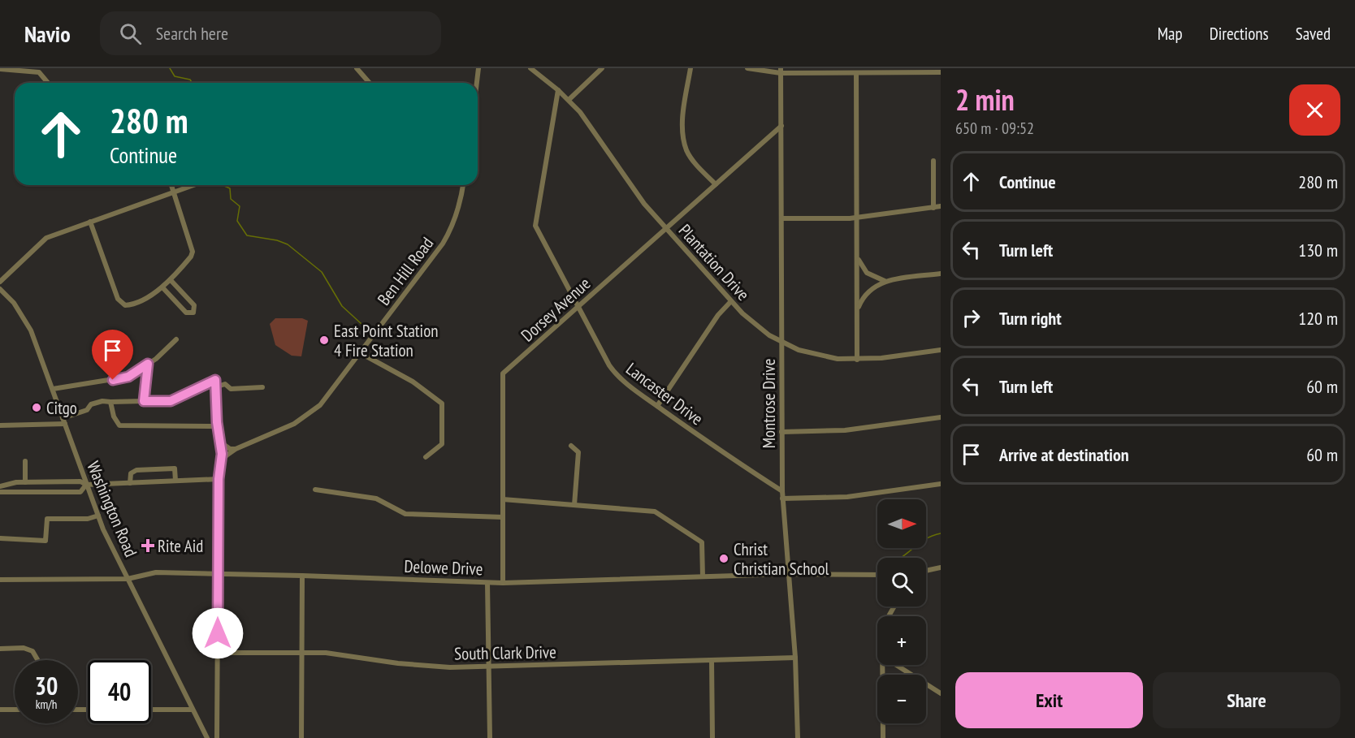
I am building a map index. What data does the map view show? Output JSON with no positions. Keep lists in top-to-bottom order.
{
  "streets": {
    "street": [
      "Plantation Drive",
      "Ben Hill Road",
      "Dorsey Avenue",
      "Lancaster Drive",
      "Montrose Drive",
      "Washington Road",
      "Delowe Drive",
      "South Clark Drive"
    ]
  },
  "crossings": [
    ["Plantation Drive", "Dorsey Avenue"],
    ["Plantation Drive", "Lancaster Drive"],
    ["Plantation Drive", "Montrose Drive"],
    ["Dorsey Avenue", "Lancaster Drive"],
    ["Dorsey Avenue", "Montrose Drive"],
    ["Dorsey Avenue", "Delowe Drive"],
    ["Lancaster Drive", "Montrose Drive"],
    ["Montrose Drive", "Delowe Drive"],
    ["Montrose Drive", "South Clark Drive"],
    ["Washington Road", "Delowe Drive"]
  ],
  "places": {
    "other": ["East Point Station 4 Fire Station", "Citgo", "Christ Christian School"],
    "health": ["Rite Aid"]
  },
  "north": "right",
  "page": {
    "header": "Navio",
    "search": "Search here",
    "nav": ["Map", "Directions", "Saved"],
    "heading": ["2 min", "650 m · 09:52"],
    "turn": ["280 m", "Continue"],
    "list": [
      {
        "name": "Continue",
        "value": "280 m"
      },
      {
        "name": "Turn left",
        "value": "130 m"
      },
      {
        "name": "Turn right",
        "value": "120 m"
      },
      {
        "name": "Turn left",
        "value": "60 m"
      },
      {
        "name": "Arrive at destination",
        "value": "60 m"
      }
    ],
    "map_buttons": ["+", "−"],
    "speed": "30 km/h",
    "limit": "40",
    "buttons": ["Exit", "Share"]
  }
}
